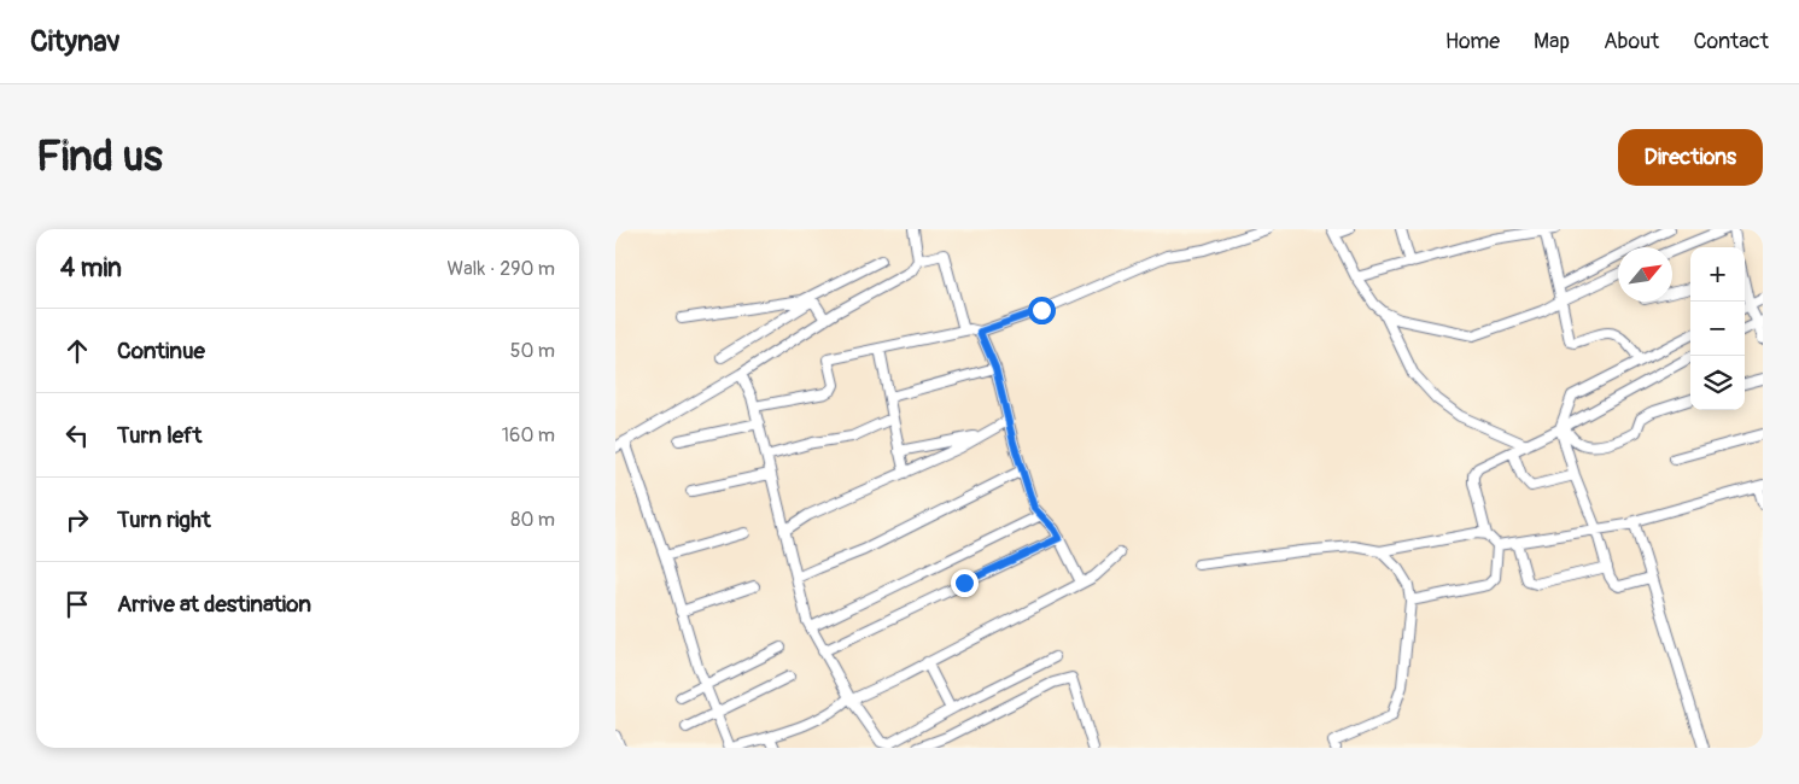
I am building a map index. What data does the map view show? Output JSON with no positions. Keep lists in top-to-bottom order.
{
  "north": "top right",
  "page": {
    "header": "Citynav",
    "nav": [
      "Home",
      "Map",
      "About",
      "Contact"
    ],
    "buttons": "Directions",
    "title": "Find us",
    "heading": ["4 min", "Walk · 290 m"],
    "map_buttons": ["+", "−"],
    "list": [
      ["Continue", "50 m"],
      ["Turn left", "160 m"],
      ["Turn right", "80 m"],
      "Arrive at destination"
    ]
  }
}
